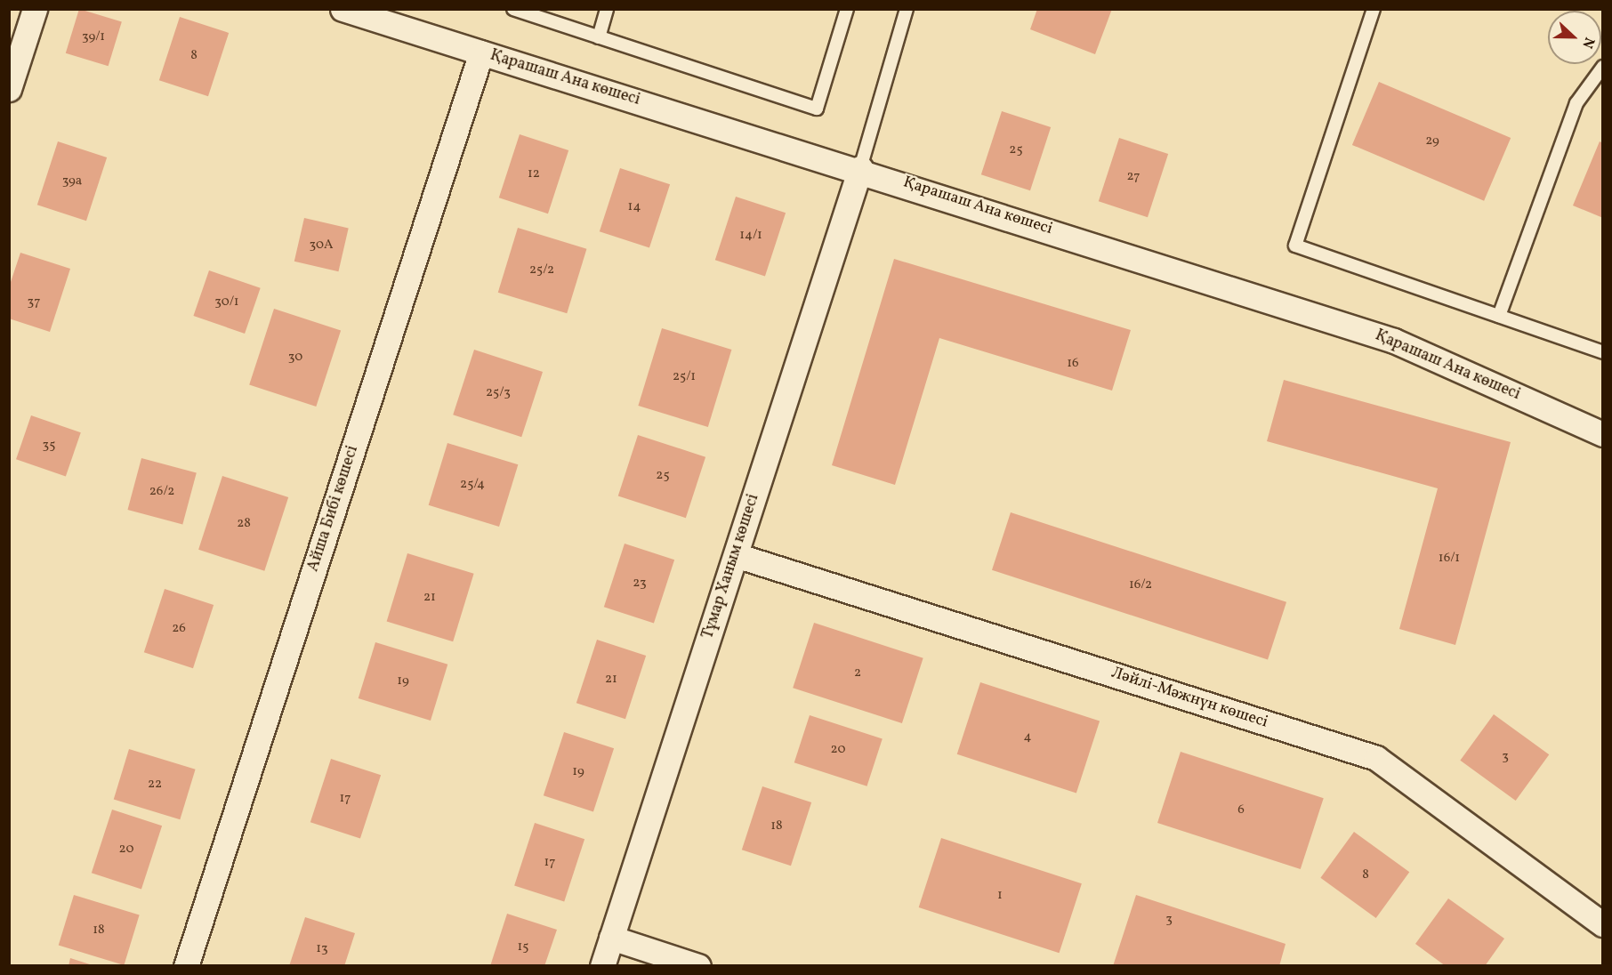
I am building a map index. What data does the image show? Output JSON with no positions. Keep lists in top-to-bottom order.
{
  "streets": {
    "street": [
      "Қарашаш Ана көшесі",
      "Айша Бибі көшесі",
      "Тұмар Ханым көшесі",
      "Ләйлі-Мәжнүн көшесі"
    ]
  },
  "crossings": [
    ["Қарашаш Ана көшесі", "Айша Бибі көшесі"],
    ["Қарашаш Ана көшесі", "Тұмар Ханым көшесі"],
    ["Тұмар Ханым көшесі", "Ләйлі-Мәжнүн көшесі"]
  ],
  "house_numbers": [
    "39/1",
    "8",
    "29",
    "25",
    "12",
    "27",
    "39а",
    "14",
    "14/1",
    "30А",
    "25/2",
    "37",
    "30/1",
    "30",
    "16",
    "25/1",
    "25/3",
    "35",
    "25",
    "25/4",
    "26/2",
    "28",
    "16/1",
    "23",
    "16/2",
    "21",
    "26",
    "2",
    "21",
    "19",
    "4",
    "20",
    "3",
    "19",
    "22",
    "17",
    "6",
    "18",
    "20",
    "17",
    "8",
    "1",
    "3",
    "18",
    "15",
    "13"
  ],
  "north": "right"
}
